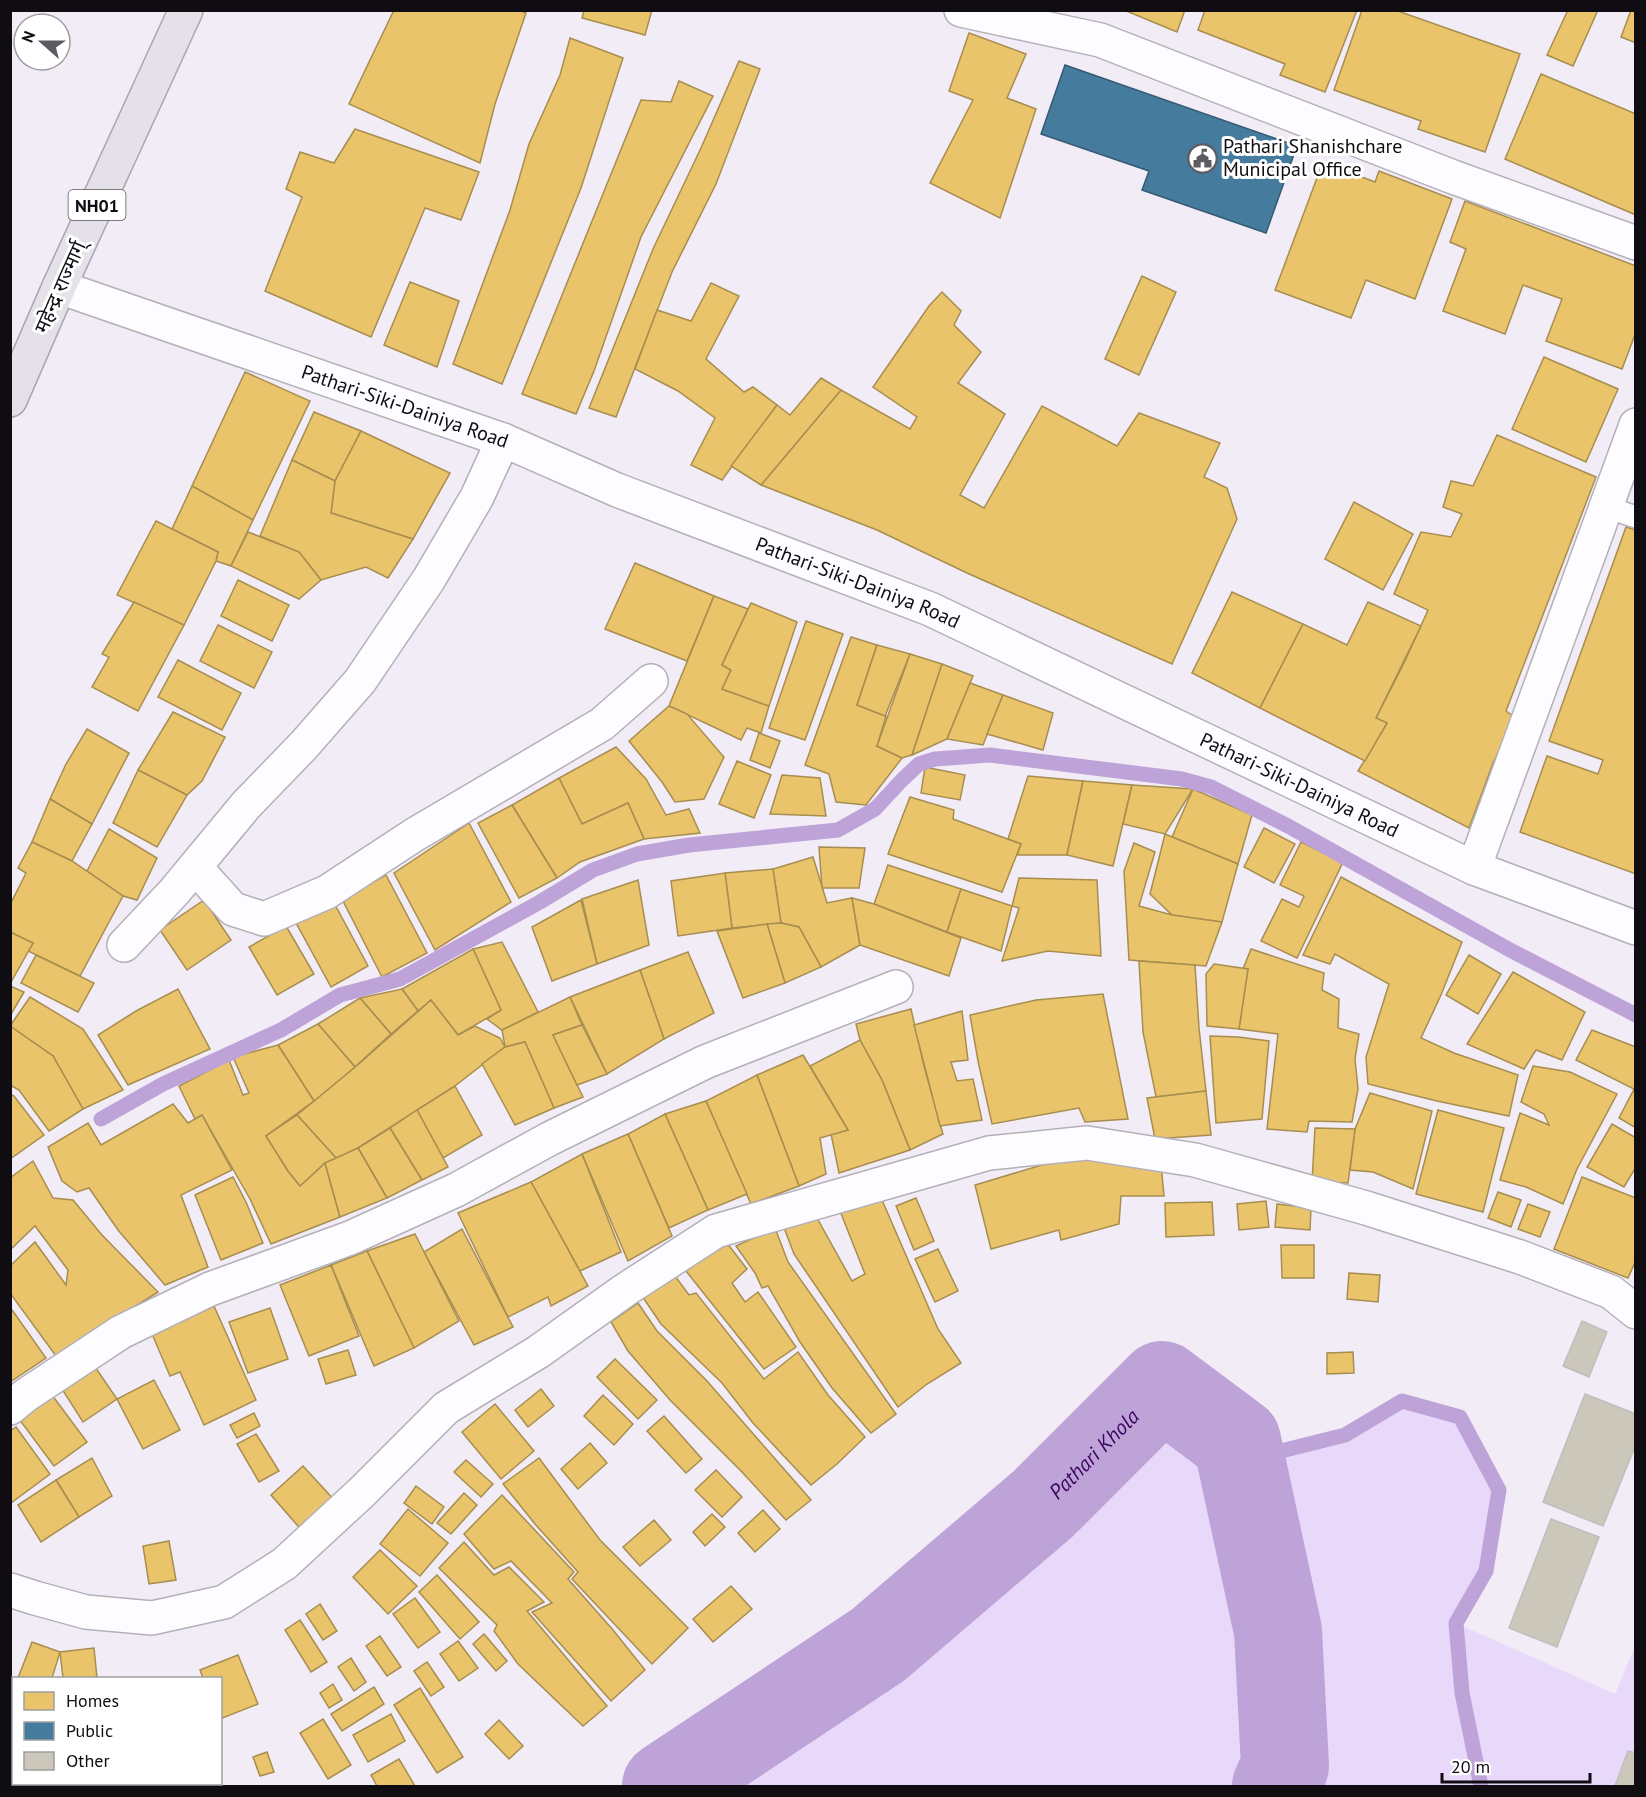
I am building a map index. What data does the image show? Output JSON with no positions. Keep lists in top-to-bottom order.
{
  "streets": {
    "highway": ["NH01", "महेन्द्र राज्मार्ग्"],
    "street": ["Pathari-Siki-Dainiya Road"]
  },
  "crossings": [
    ["महेन्द्र राज्मार्ग्", "Pathari-Siki-Dainiya Road"]
  ],
  "water": ["Pathari Khola"],
  "places": {
    "public building": ["Pathari Shanishchare Municipal Office"]
  },
  "legend": ["Homes", "Public", "Other"],
  "scale_bar": "20 m",
  "north": "left"
}
